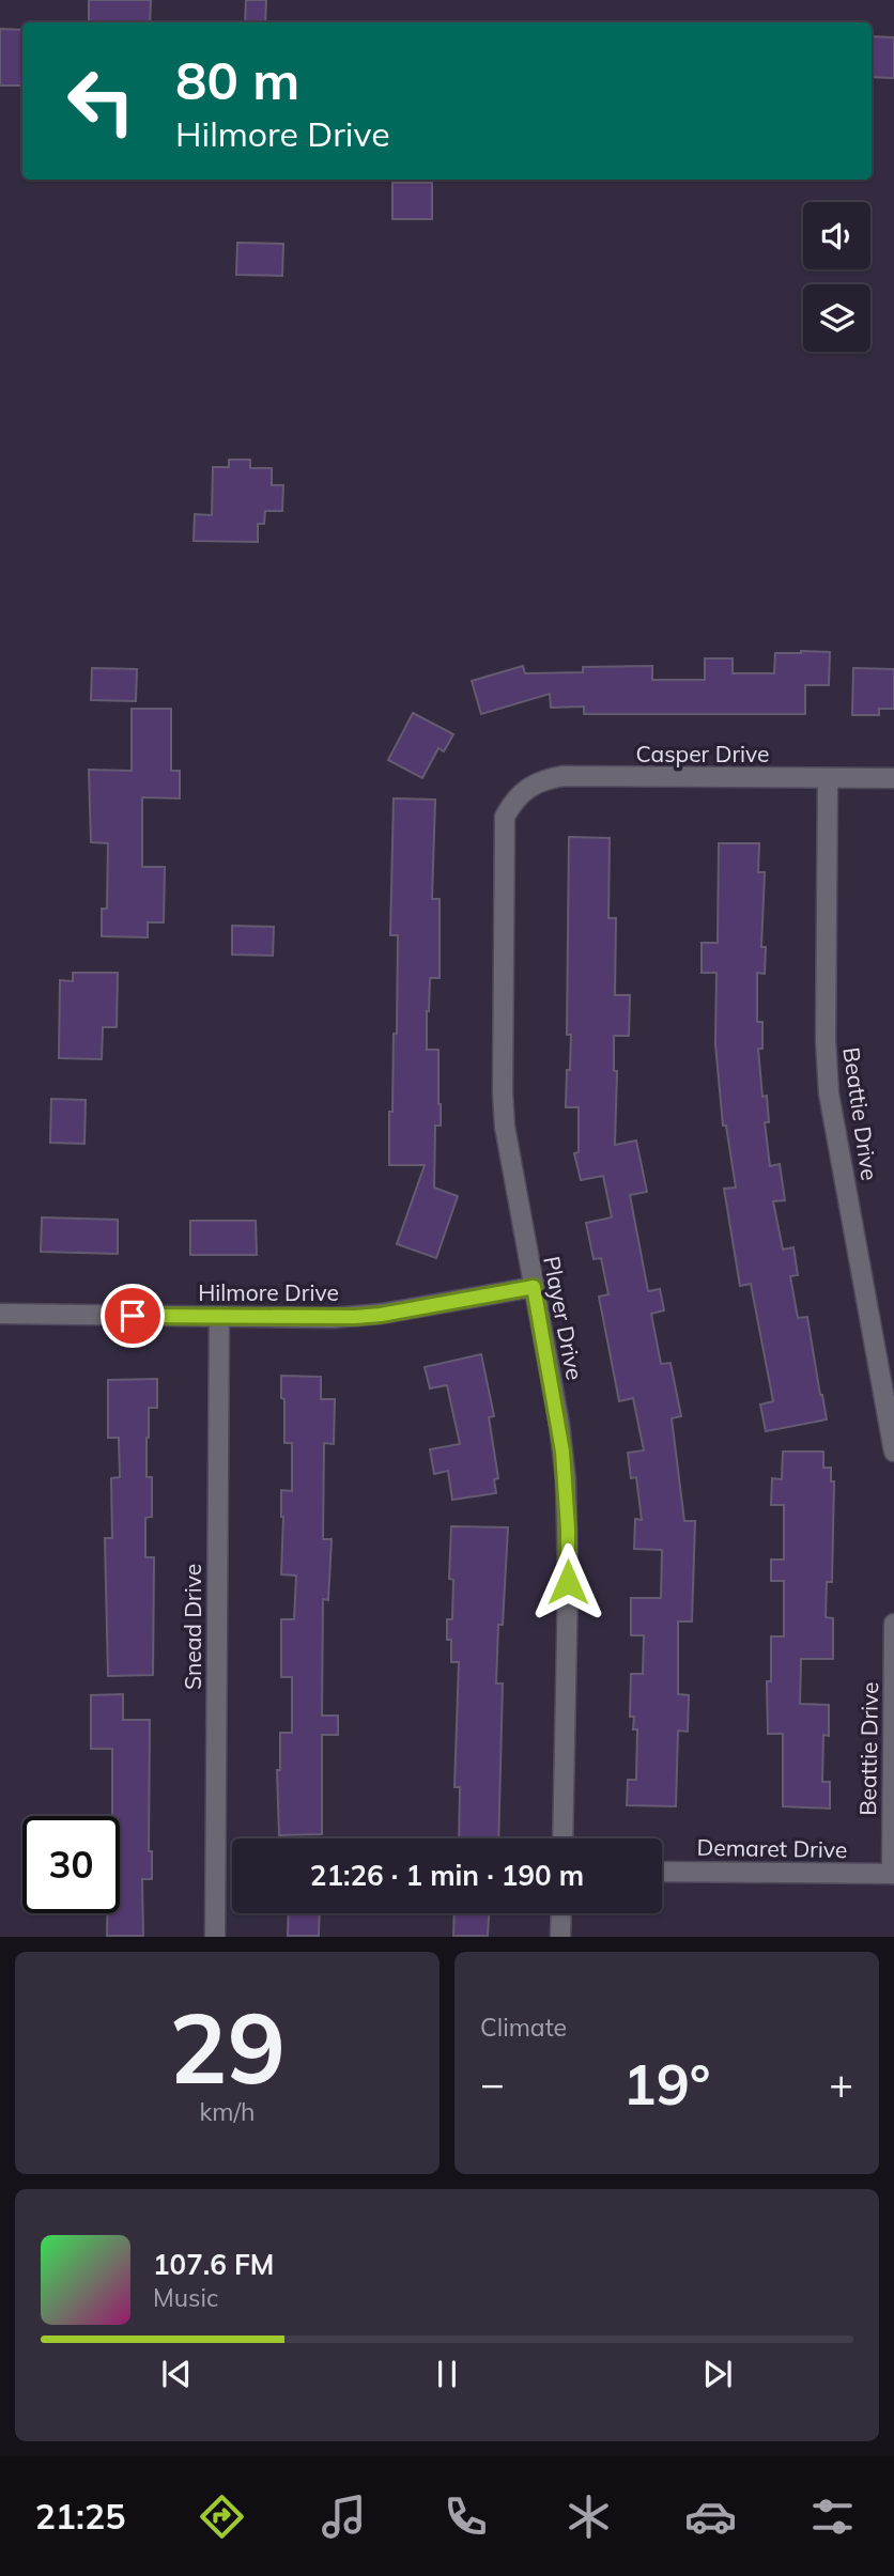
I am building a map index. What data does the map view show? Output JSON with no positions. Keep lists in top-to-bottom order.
{
  "streets": {
    "street": [
      "Casper Drive",
      "Beattie Drive",
      "Hilmore Drive",
      "Player Drive",
      "Snead Drive",
      "Demaret Drive"
    ]
  },
  "crossings": [
    ["Casper Drive", "Beattie Drive"],
    ["Casper Drive", "Player Drive"],
    ["Beattie Drive", "Demaret Drive"],
    ["Hilmore Drive", "Player Drive"],
    ["Hilmore Drive", "Snead Drive"]
  ],
  "page": {
    "turn": ["80 m", "Hilmore Drive"],
    "limit": "30",
    "trip": "21:26 · 1 min · 190 m",
    "tile": [
      ["29", "km/h"],
      "Climate"
    ],
    "heat": ["−", "19°", "+"],
    "song": ["107.6 FM", "Music"],
    "tabs": "21:25"
  }
}
